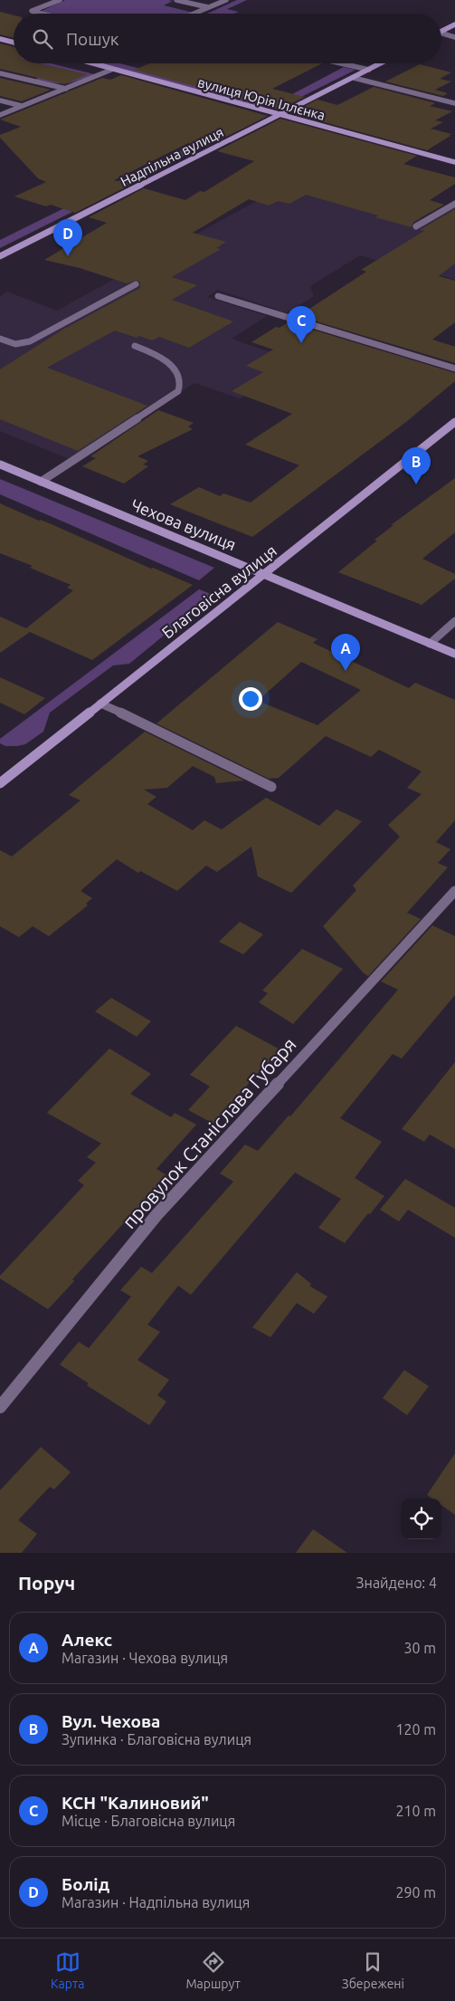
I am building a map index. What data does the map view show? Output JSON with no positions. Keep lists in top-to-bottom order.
{
  "streets": {
    "main road": [
      "вулиця Юрія Іллєнка",
      "Надпільна вулиця",
      "Чехова вулиця",
      "Благовісна вулиця"
    ],
    "street": ["провулок Станіслава Губаря"]
  },
  "crossings": [
    ["вулиця Юрія Іллєнка", "Надпільна вулиця"],
    ["Чехова вулиця", "Благовісна вулиця"]
  ],
  "page": {
    "search": "Пошук",
    "pins": [
      "D",
      "C",
      "B",
      "A"
    ],
    "heading": ["Поруч", "Знайдено: 4"],
    "list": [
      {
        "mark": "A",
        "name": "Алекс",
        "note": "Магазин · Чехова вулиця",
        "value": "30 m"
      },
      {
        "mark": "B",
        "name": "Вул. Чехова",
        "note": "Зупинка · Благовісна вулиця",
        "value": "120 m"
      },
      {
        "mark": "C",
        "name": "КСН \"Калиновий\"",
        "note": "Місце · Благовісна вулиця",
        "value": "210 m"
      },
      {
        "mark": "D",
        "name": "Болід",
        "note": "Магазин · Надпільна вулиця",
        "value": "290 m"
      }
    ],
    "nav": ["Карта", "Маршрут", "Збережені"]
  }
}
